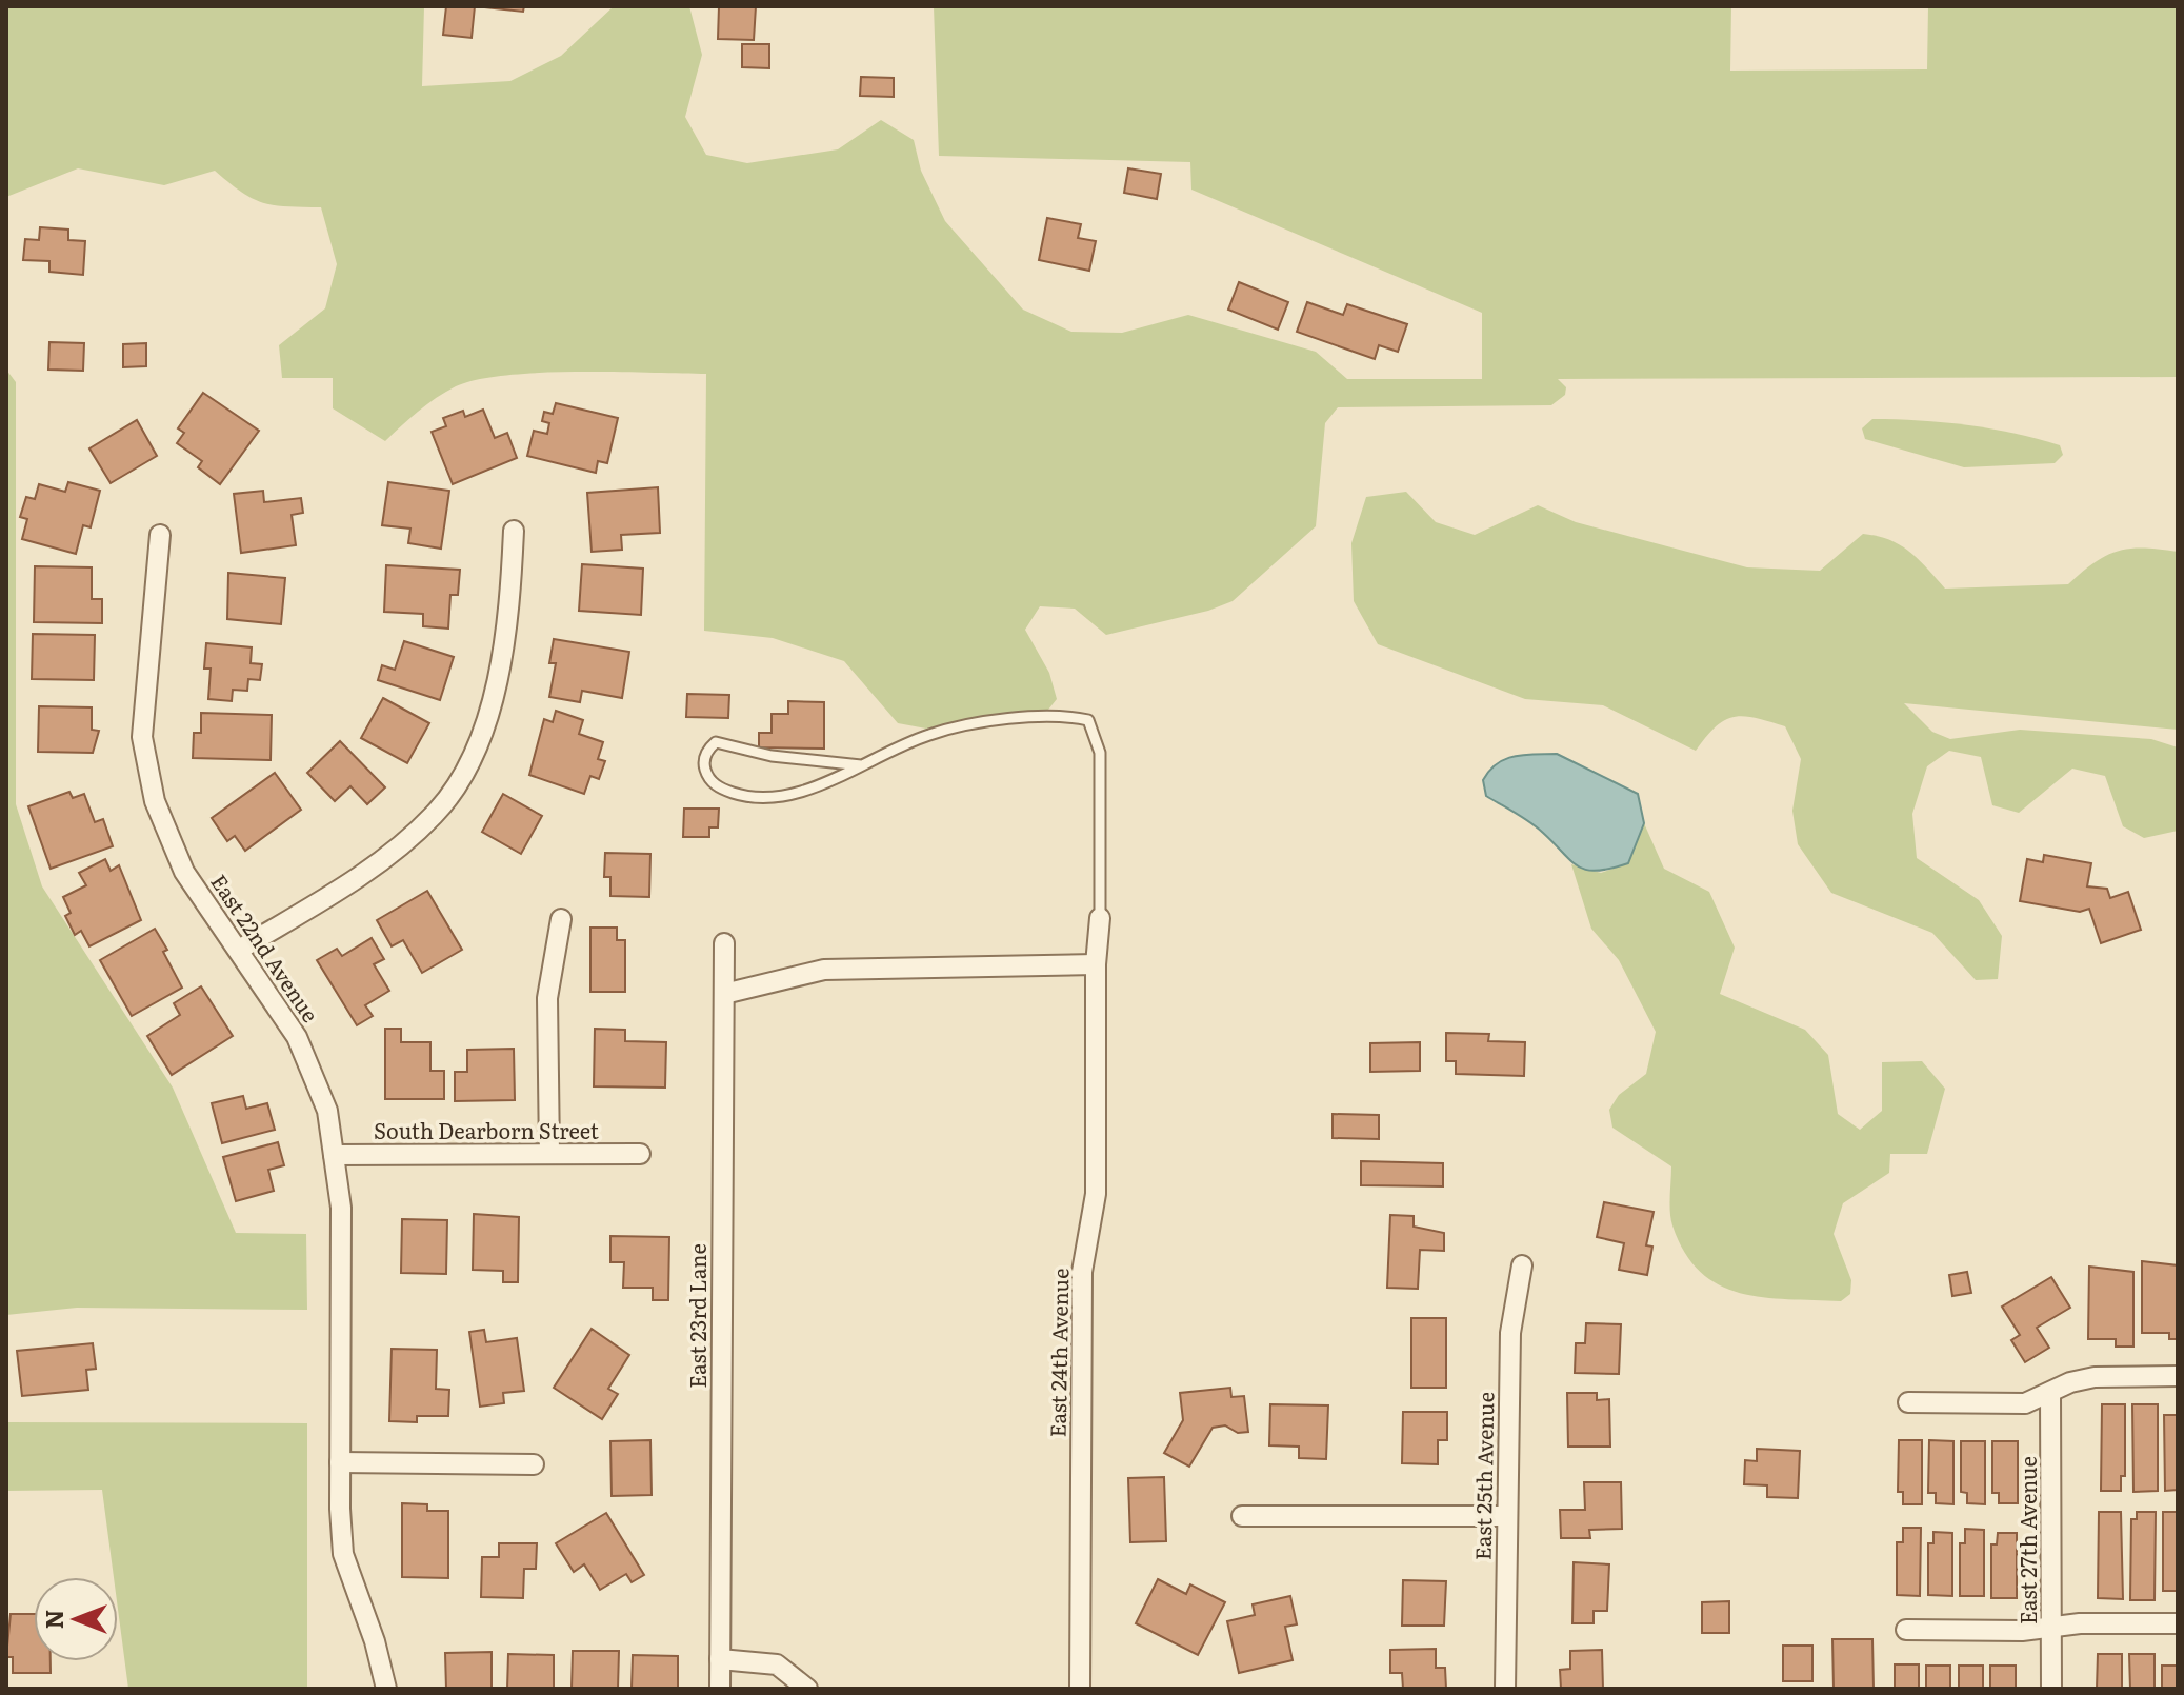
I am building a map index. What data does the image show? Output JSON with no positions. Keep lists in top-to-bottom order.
{
  "streets": {
    "street": [
      "East 22nd Avenue",
      "South Dearborn Street",
      "East 23rd Lane",
      "East 24th Avenue",
      "East 25th Avenue",
      "East 27th Avenue"
    ]
  },
  "crossings": [
    ["East 22nd Avenue", "South Dearborn Street"]
  ],
  "north": "left"
}
